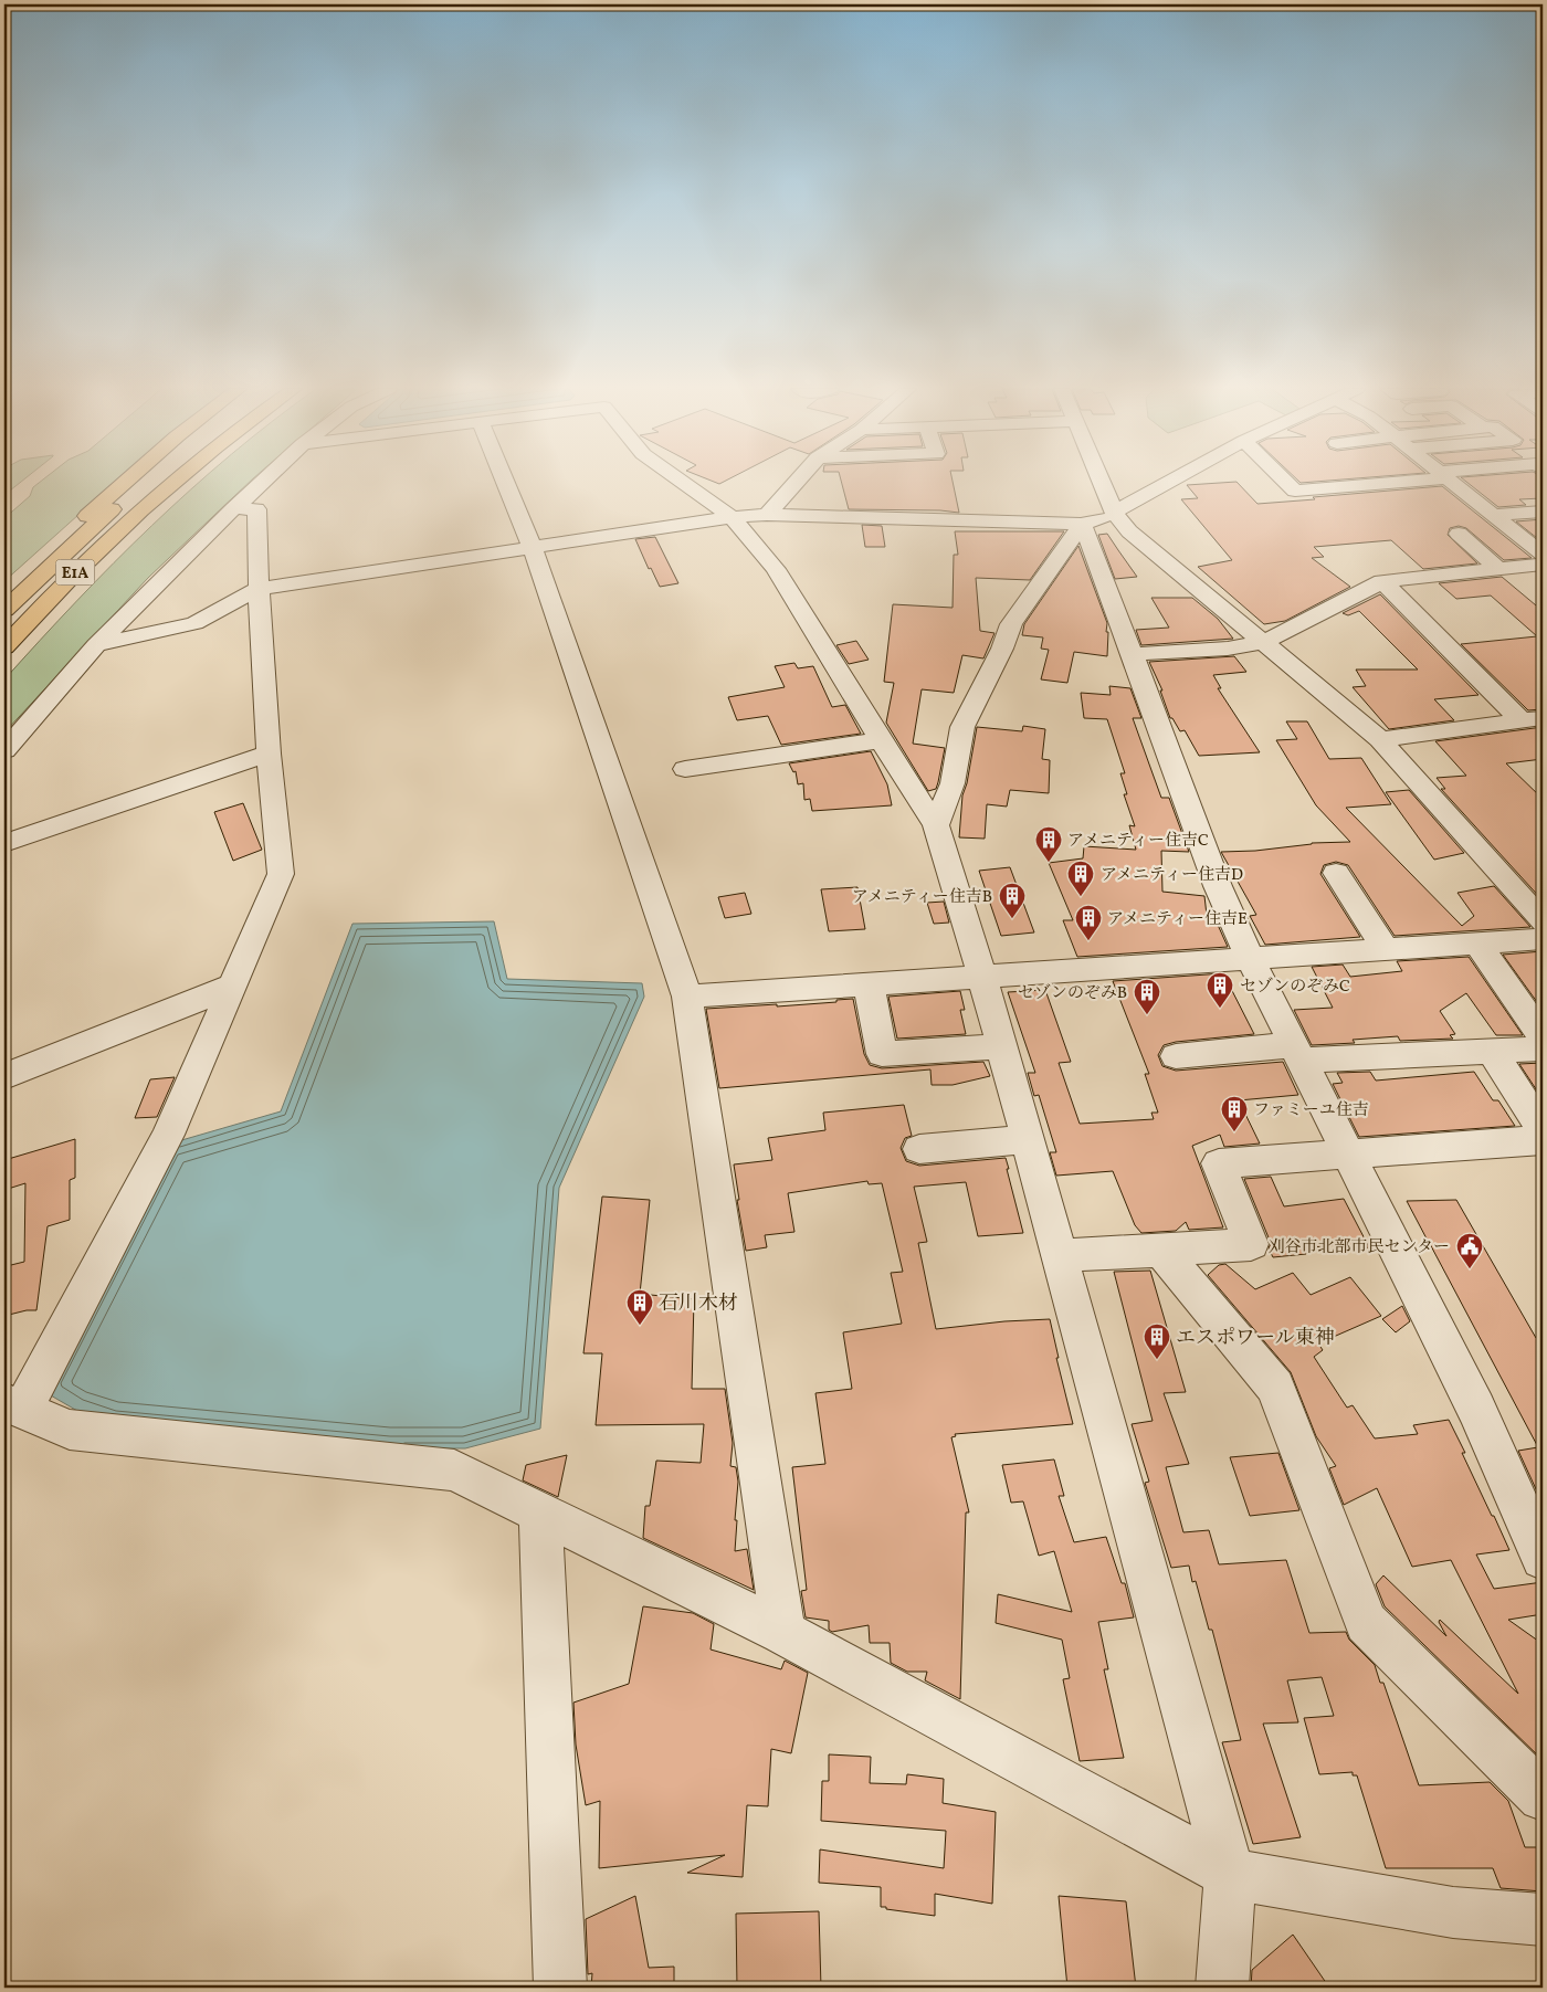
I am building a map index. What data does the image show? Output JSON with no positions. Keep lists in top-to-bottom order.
{
  "streets": {
    "highway": ["E1A"]
  },
  "places": {
    "building": [
      "アメニティー住吉C",
      "アメニティー住吉D",
      "アメニティー住吉B",
      "アメニティー住吉E",
      "セゾンのぞみC",
      "セゾンのぞみB",
      "ファミーユ住吉",
      "石川木材",
      "エスポワール東神"
    ],
    "public building": ["刈谷市北部市民センター"]
  }
}
